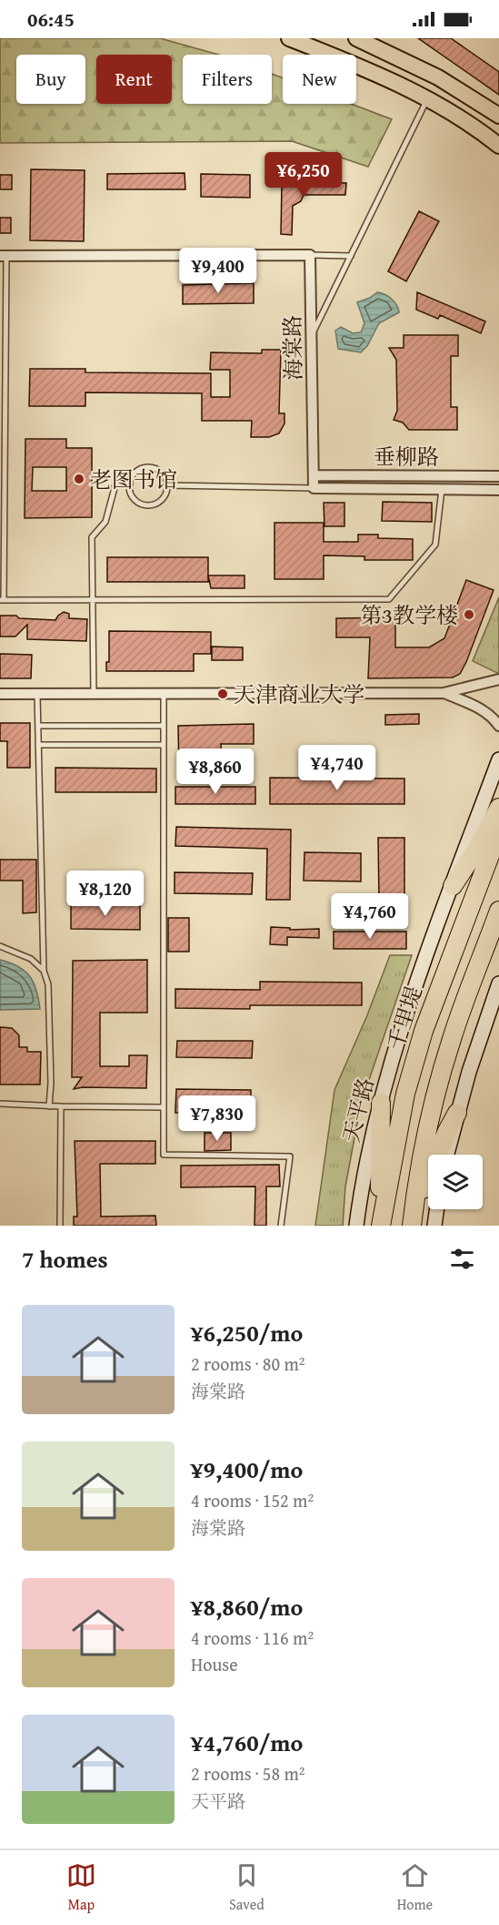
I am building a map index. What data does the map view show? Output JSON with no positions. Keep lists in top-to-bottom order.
{
  "streets": {
    "highway": ["千里堤"],
    "street": ["海棠路", "垂柳路", "天平路"]
  },
  "crossings": [
    ["海棠路", "垂柳路"]
  ],
  "places": ["老图书馆", "第3教学楼", "天津商业大学"],
  "page": {
    "status": "06:45",
    "chip": [
      "Buy",
      "Rent",
      "Filters",
      "New"
    ],
    "price": [
      "¥6,250",
      "¥9,400",
      "¥4,740",
      "¥8,860",
      "¥8,120",
      "¥4,760",
      "¥7,830"
    ],
    "heading": "7 homes",
    "list": [
      {
        "name": "¥6,250/mo",
        "note": "2 rooms · 80 m² · 海棠路"
      },
      {
        "name": "¥9,400/mo",
        "note": "4 rooms · 152 m² · 海棠路"
      },
      {
        "name": "¥8,860/mo",
        "note": "4 rooms · 116 m² · House"
      },
      {
        "name": "¥4,760/mo",
        "note": "2 rooms · 58 m² · 天平路"
      }
    ],
    "tabs": ["Map", "Saved", "Home"]
  }
}
